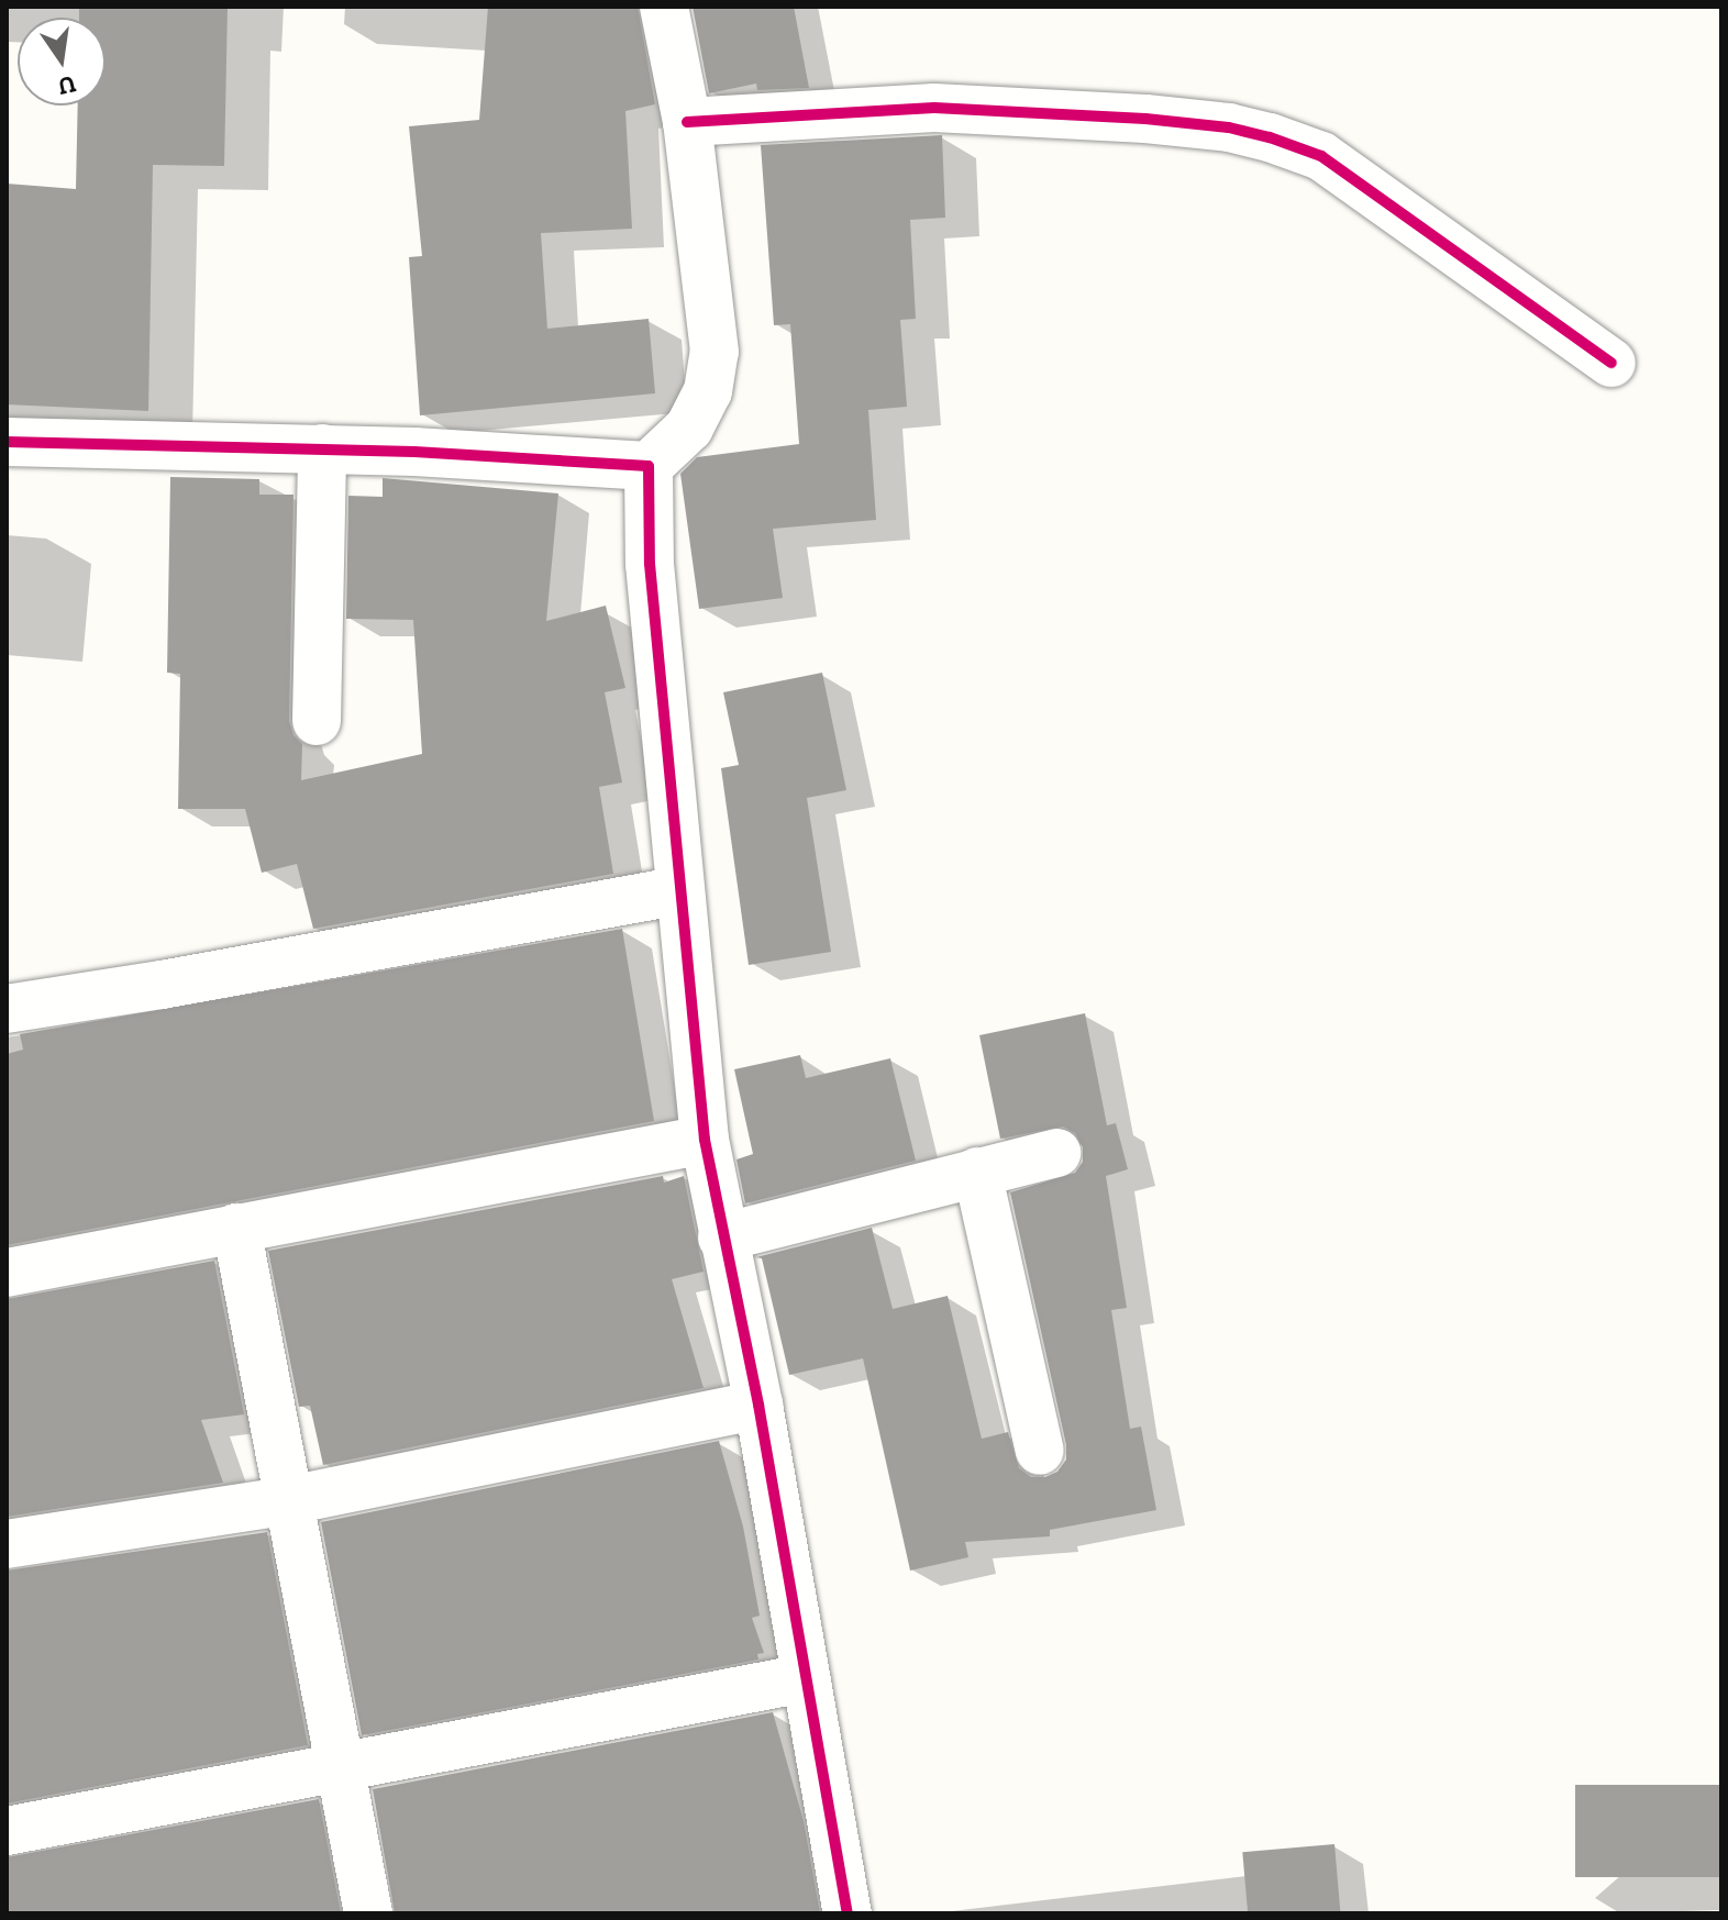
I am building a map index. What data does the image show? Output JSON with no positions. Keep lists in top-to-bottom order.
{
  "north": "bottom"
}
